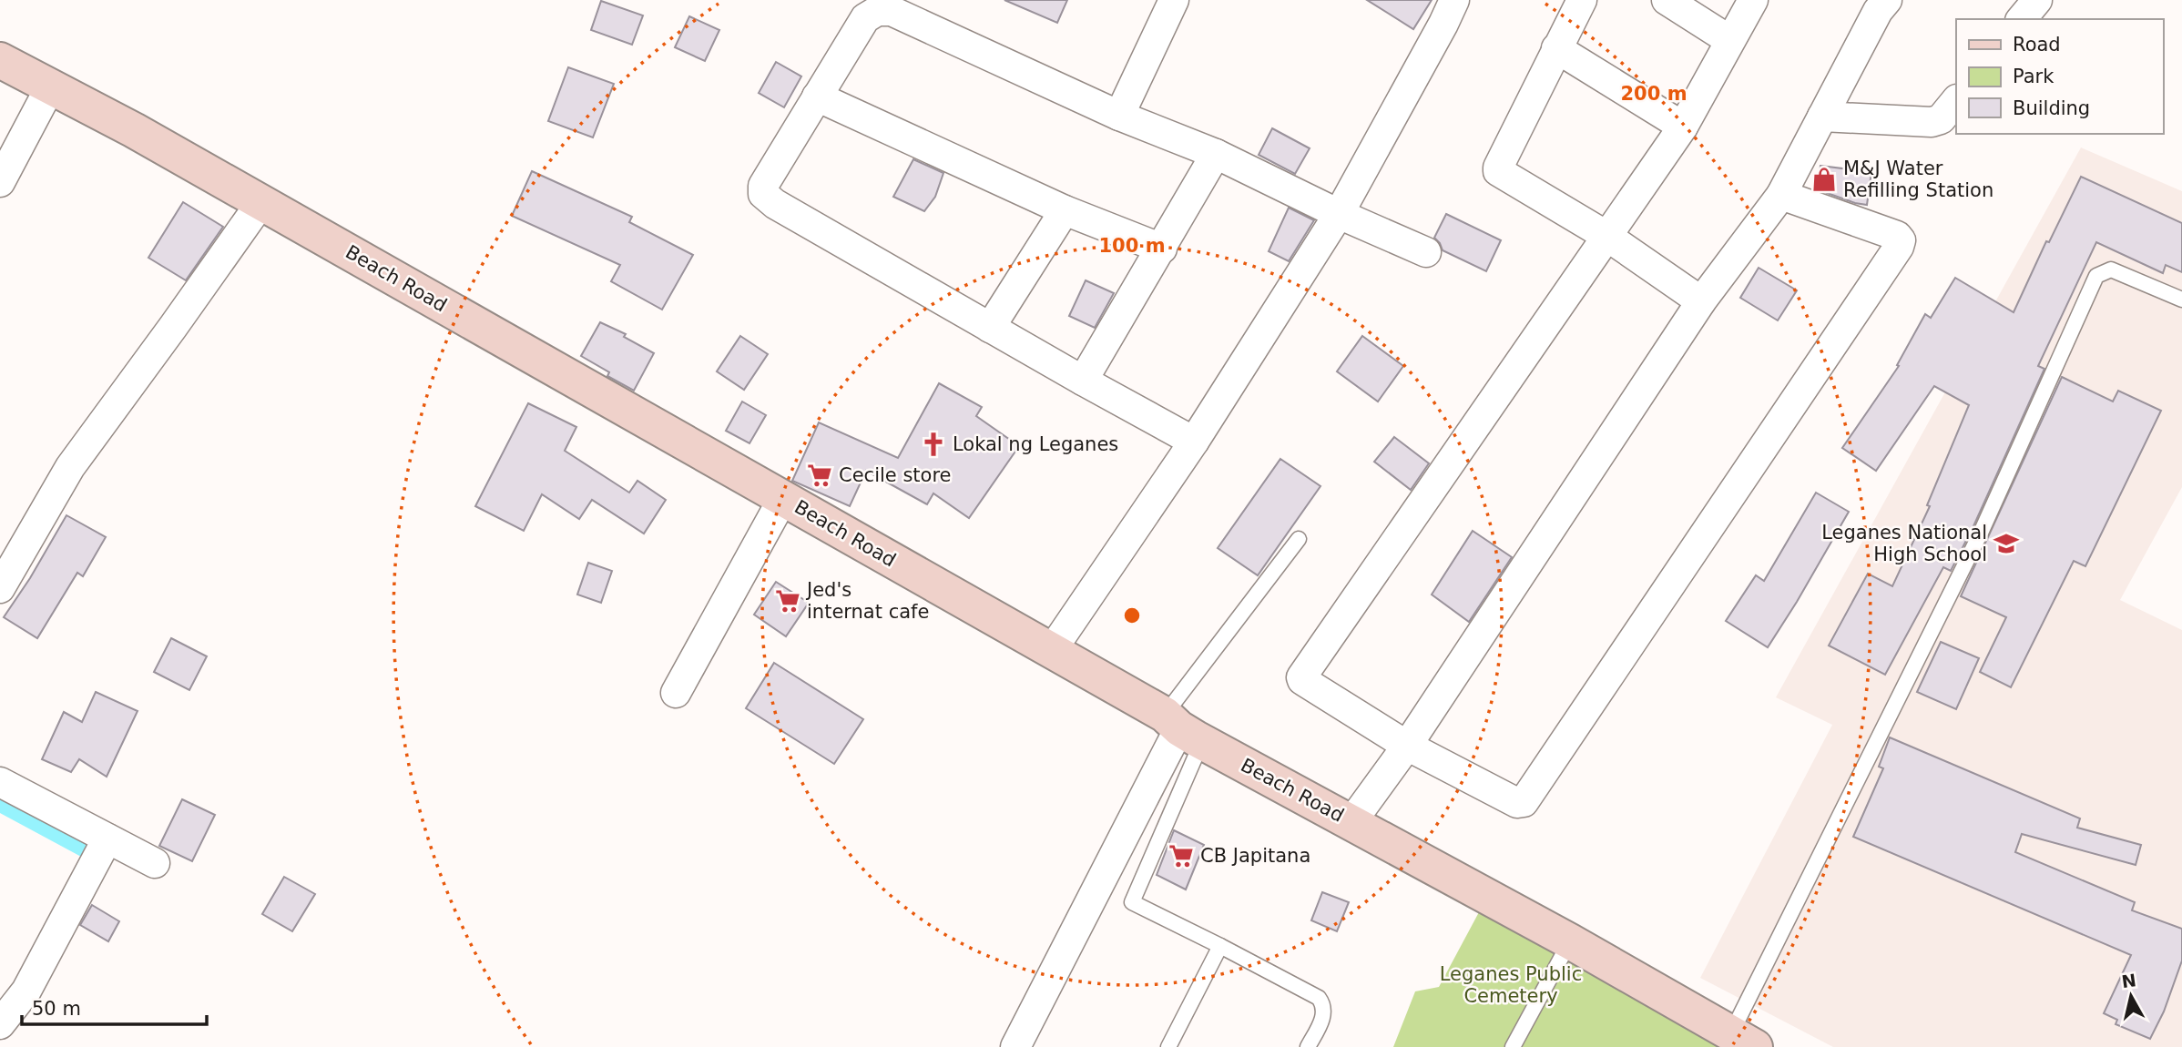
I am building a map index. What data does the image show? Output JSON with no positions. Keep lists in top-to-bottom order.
{
  "streets": {
    "main road": ["Beach Road"]
  },
  "parks": ["Leganes Public Cemetery"],
  "places": {
    "shop": ["M&J Water Refilling Station"],
    "church": ["Lokal ng Leganes"],
    "supermarket": ["Cecile store", "Jed's internat cafe", "CB Japitana"],
    "school or university": ["Leganes National High School"]
  },
  "legend": ["Road", "Park", "Building"],
  "scale_bar": "50 m",
  "north": "top",
  "rings": ["200 m", "100 m"]
}
